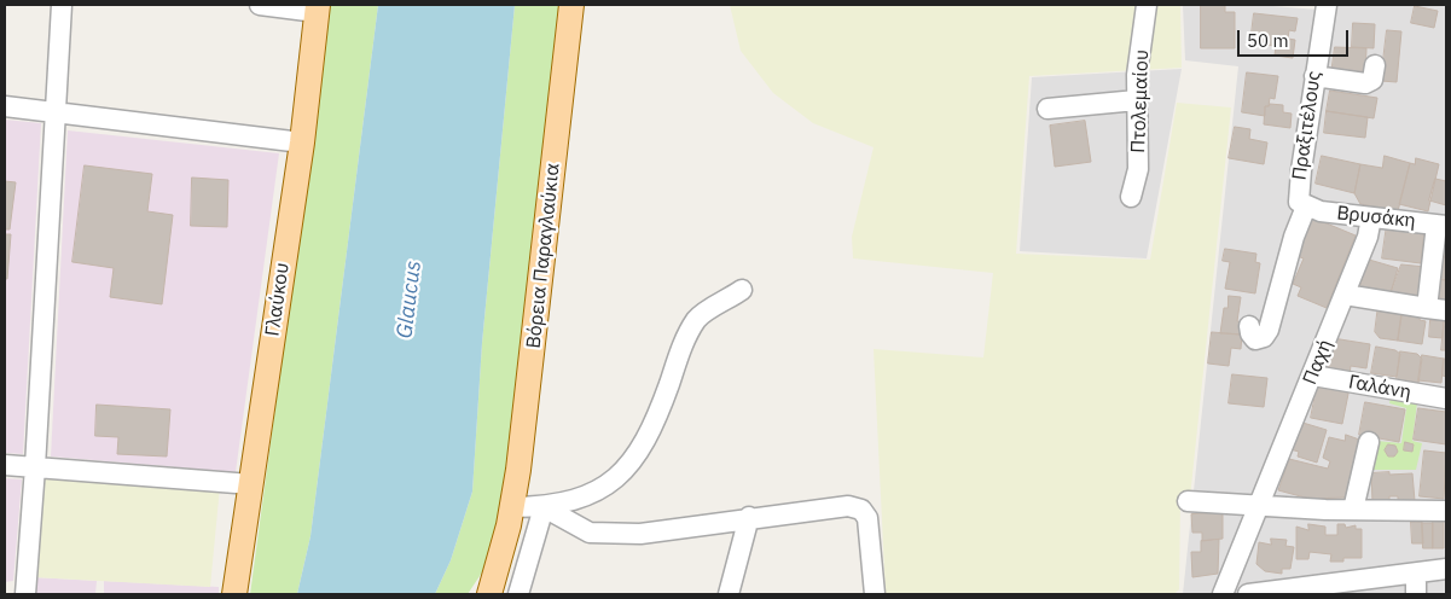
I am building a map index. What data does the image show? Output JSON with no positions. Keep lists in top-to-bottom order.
{
  "streets": {
    "main road": ["Βόρεια Παραγλαύκια", "Γλαύκου"],
    "street": [
      "Πτολεμαίου",
      "Πραξιτέλους",
      "Βρυσάκη",
      "Παχή",
      "Γαλάνη"
    ]
  },
  "crossings": [
    ["Πραξιτέλους", "Βρυσάκη"],
    ["Βρυσάκη", "Παχή"],
    ["Παχή", "Γαλάνη"]
  ],
  "water": ["Glaucus"],
  "scale_bar": "50 m"
}
